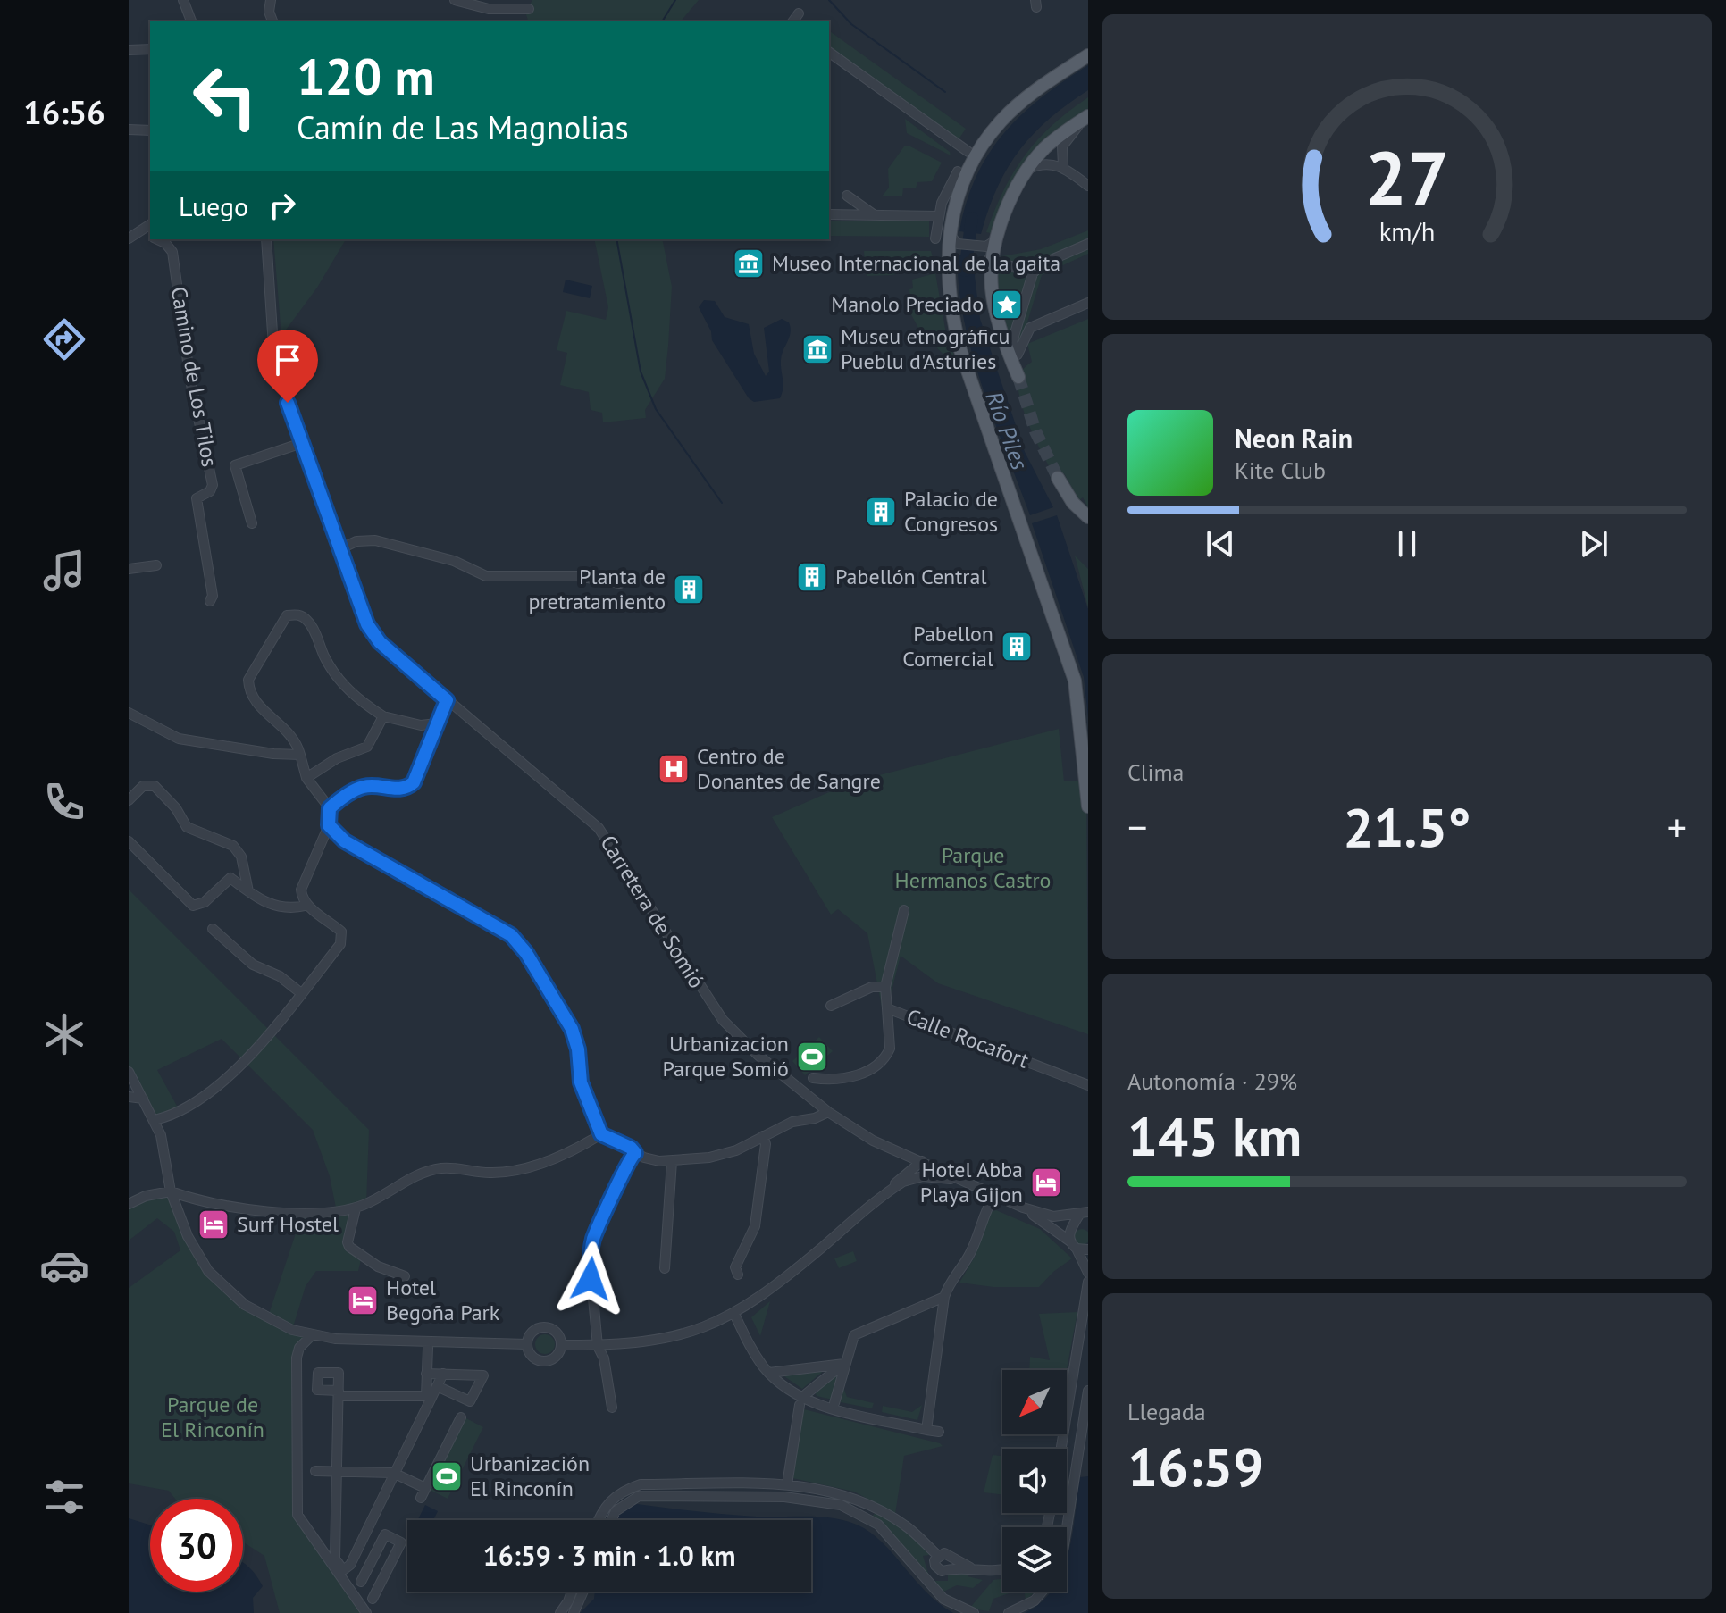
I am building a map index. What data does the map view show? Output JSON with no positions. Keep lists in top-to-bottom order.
{
  "streets": {
    "street": ["Camino de Los Tilos", "Carretera de Somió", "Calle Rocafort"]
  },
  "water": ["Río Piles"],
  "parks": ["Parque Hermanos Castro", "Parque de El Rinconín"],
  "places": {
    "museum": ["Museo Internacional de la gaita", "Museu etnográficu Pueblu d'Asturies"],
    "place": ["Manolo Preciado"],
    "building": [
      "Palacio de Congresos",
      "Pabellón Central",
      "Planta de pretratamiento",
      "Pabellon Comercial"
    ],
    "hospital": ["Centro de Donantes de Sangre"],
    "sports": ["Urbanizacion Parque Somió", "Urbanización El Rinconín"],
    "hotel": ["Hotel Abba Playa Gijon", "Surf Hostel", "Hotel Begoña Park"]
  },
  "north": "bottom left",
  "page": {
    "tabs": "16:56",
    "turn": ["120 m", "Camín de Las Magnolias"],
    "then": "Luego",
    "song": ["Neon Rain", "Kite Club"],
    "tile": [
      "Clima",
      ["Autonomía · 29%", "145 km"],
      ["Llegada", "16:59"]
    ],
    "heat": ["−", "21.5°", "+"],
    "limit": "30",
    "trip": "16:59 · 3 min · 1.0 km",
    "gauge": ["27", "km/h"]
  }
}
